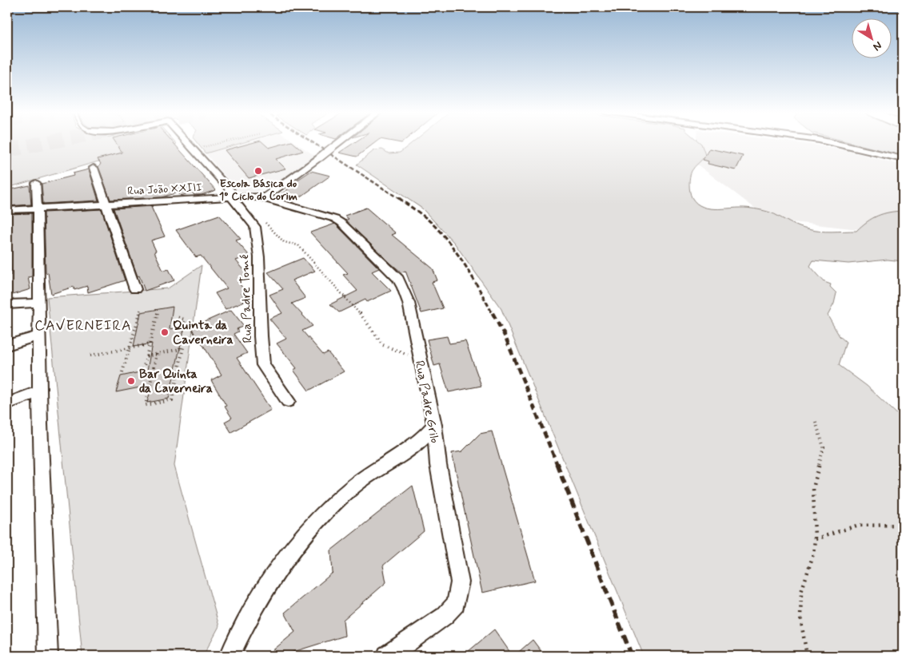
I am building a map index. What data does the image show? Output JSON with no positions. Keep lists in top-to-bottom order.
{
  "streets": {
    "street": ["Rua João XXIII", "Rua Padre Tomé", "Rua Padre Grilo"]
  },
  "crossings": [
    ["Rua João XXIII", "Rua Padre Tomé"],
    ["Rua João XXIII", "Rua Padre Grilo"]
  ],
  "districts": ["CAVERNEIRA"],
  "places": ["Escola Básica do 1º Ciclo do Corim", "Quinta da Caverneira", "Bar Quinta da Caverneira"],
  "north": "bottom right"
}
